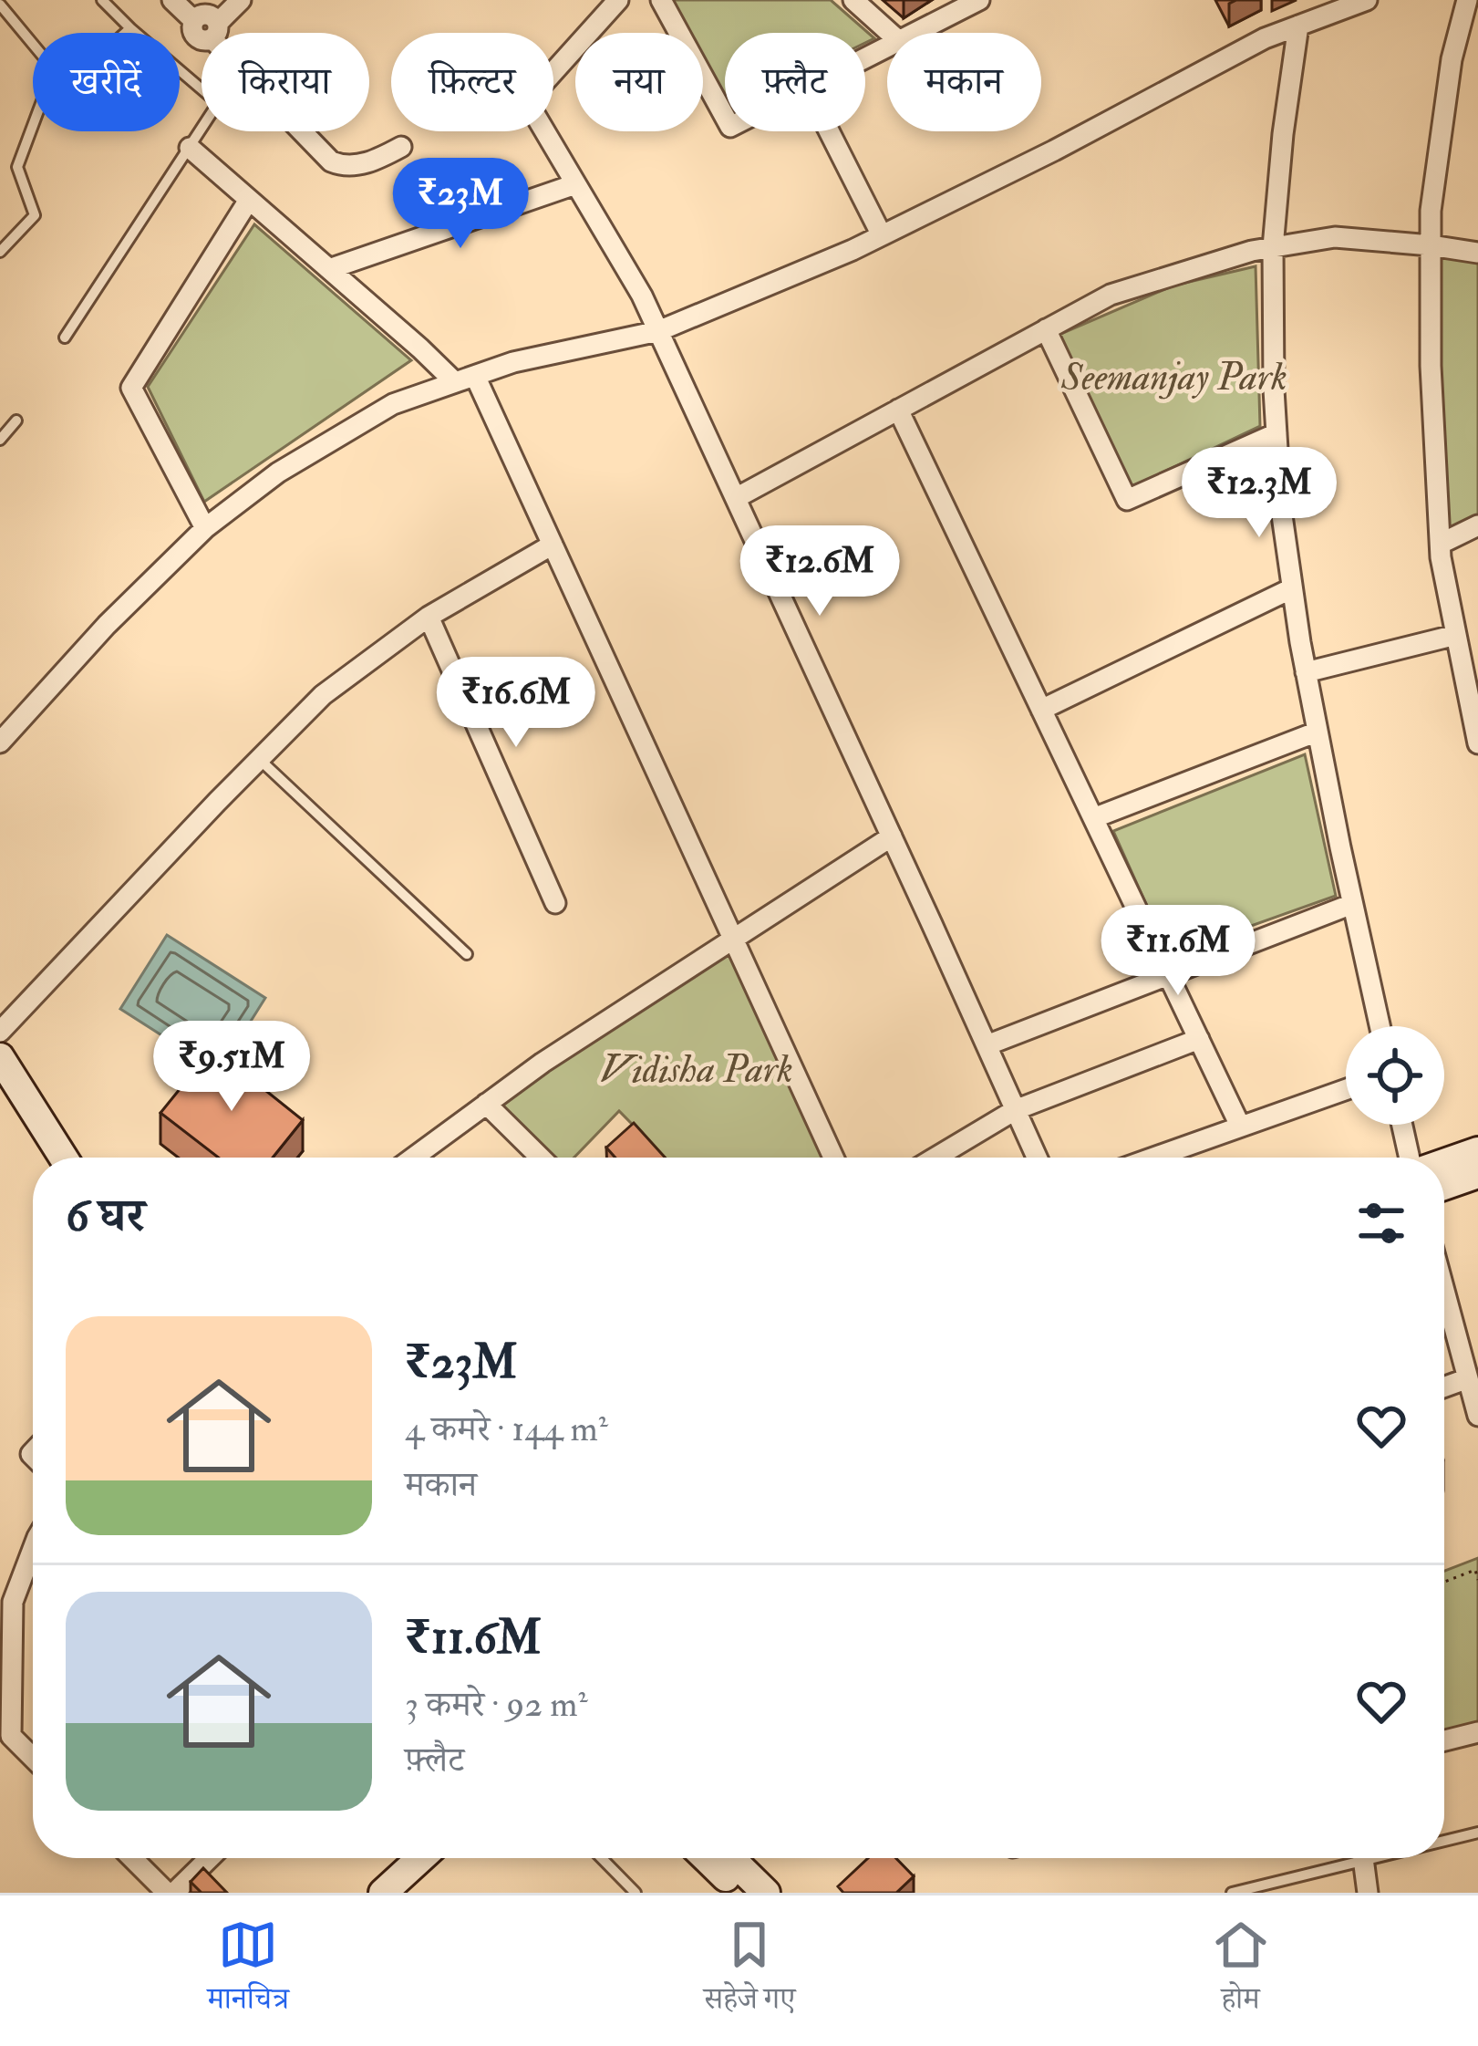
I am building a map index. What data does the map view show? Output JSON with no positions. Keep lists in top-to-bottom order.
{
  "parks": ["Seemanjay Park", "Vidisha Park"],
  "page": {
    "chip": [
      "खरीदें",
      "किराया",
      "फ़िल्टर",
      "नया",
      "फ़्लैट",
      "मकान"
    ],
    "price": [
      "₹23M",
      "₹12.3M",
      "₹12.6M",
      "₹16.6M",
      "₹11.6M",
      "₹9.51M"
    ],
    "heading": "6 घर",
    "list": [
      {
        "name": "₹23M",
        "note": "4 कमरे · 144 m² · मकान"
      },
      {
        "name": "₹11.6M",
        "note": "3 कमरे · 92 m² · फ़्लैट"
      }
    ],
    "tabs": ["मानचित्र", "सहेजे गए", "होम"]
  }
}
